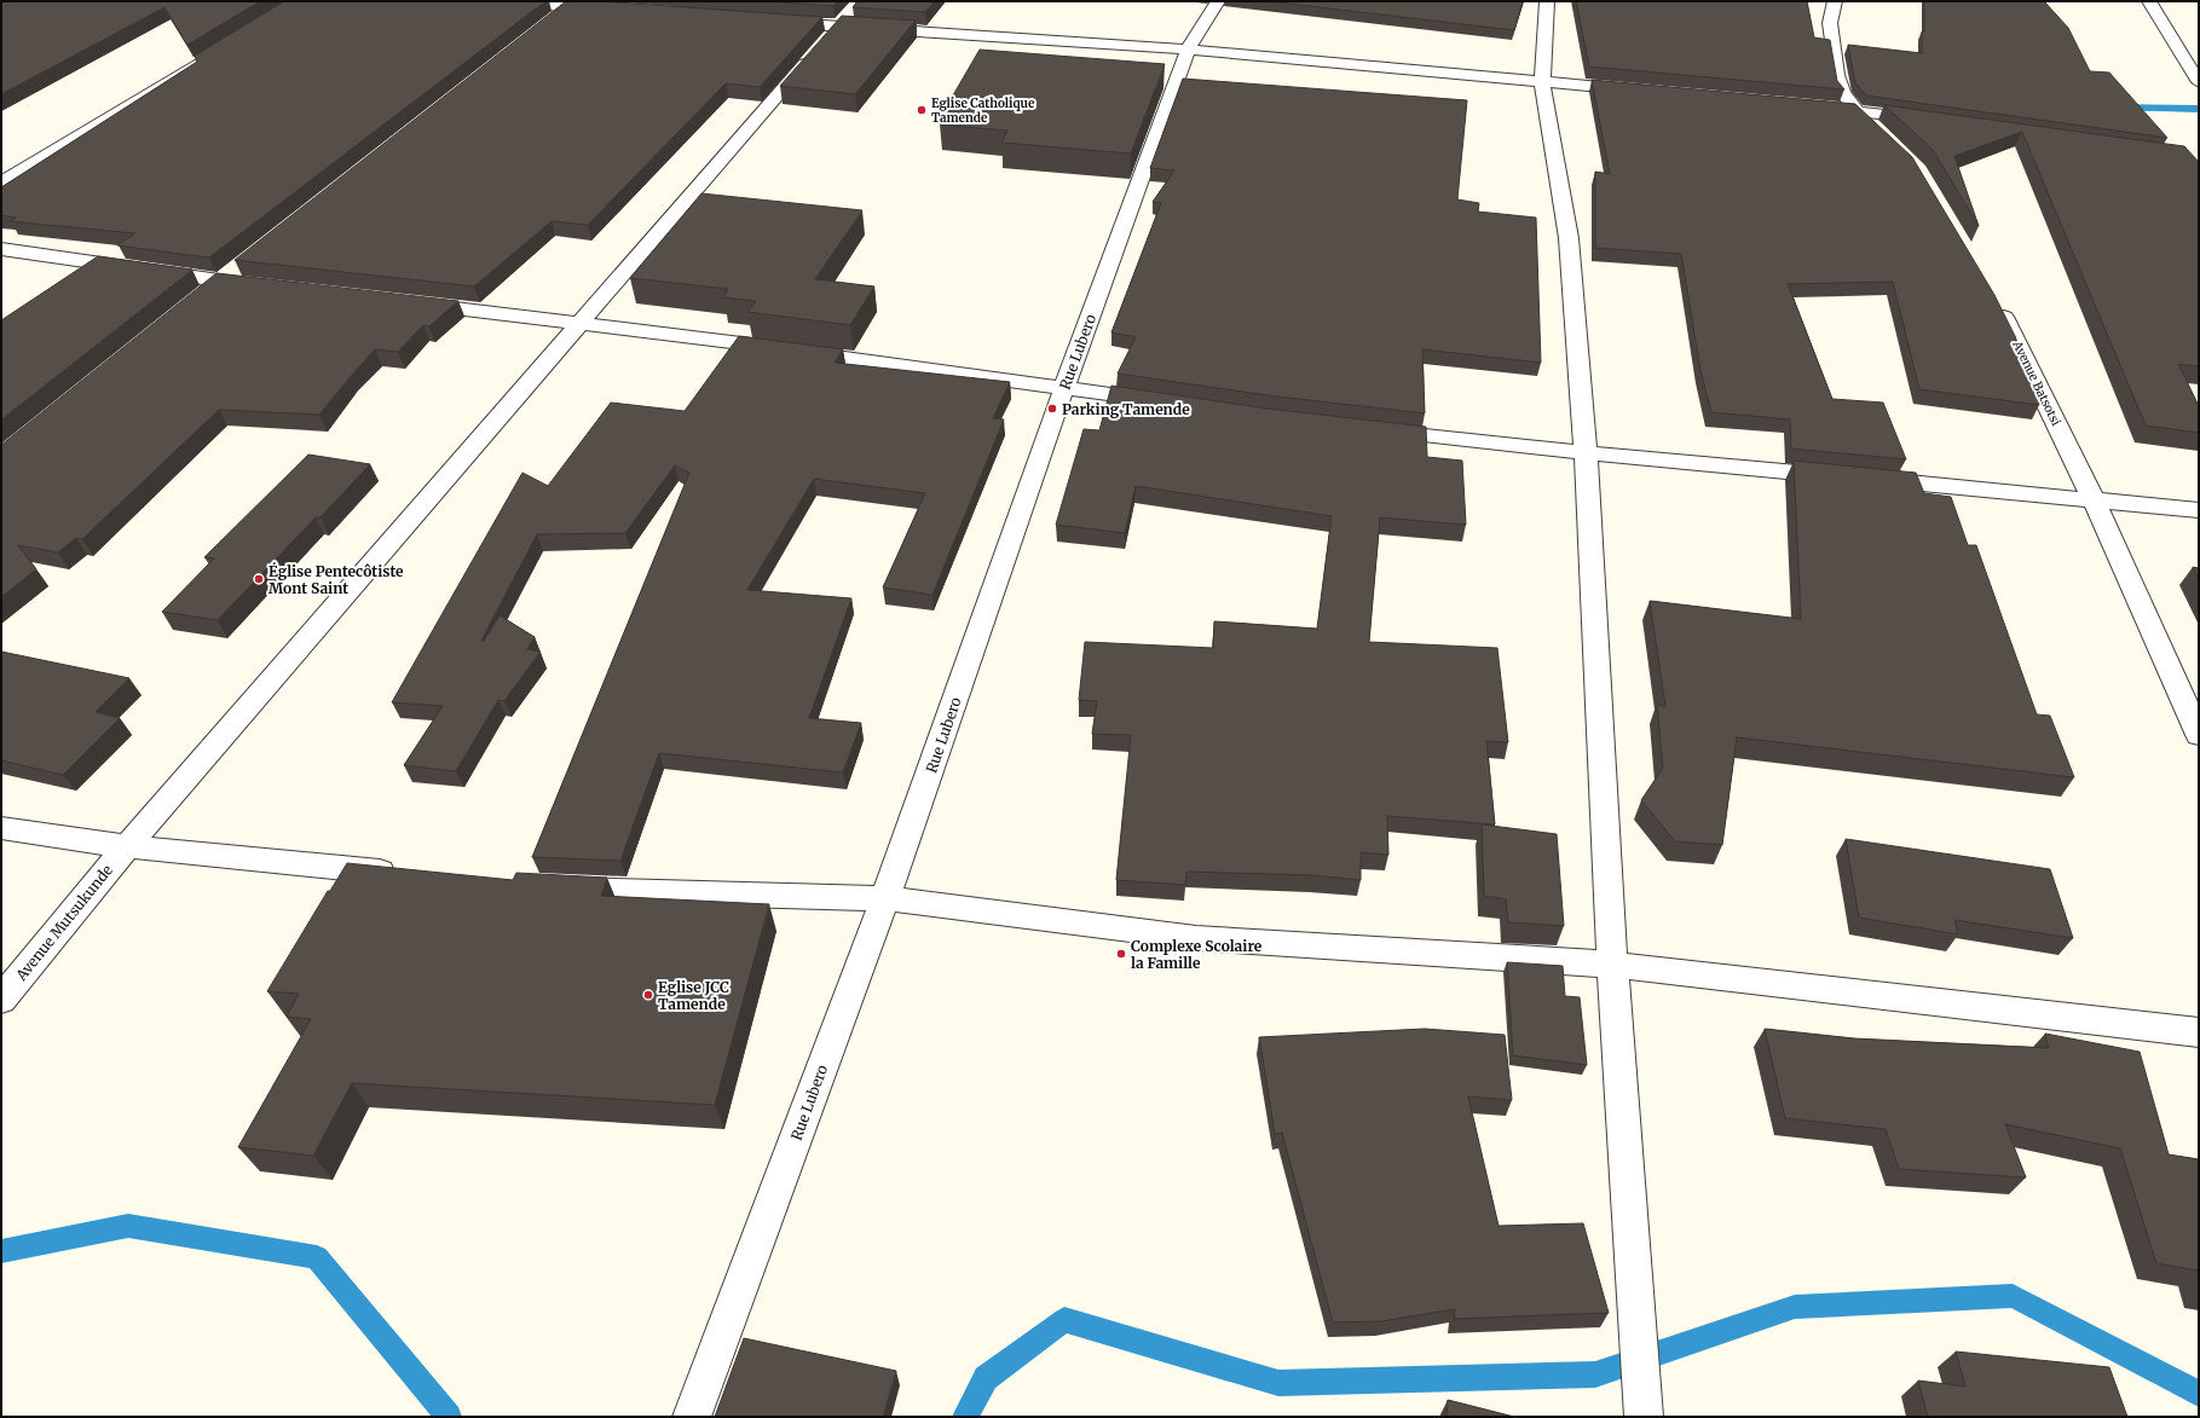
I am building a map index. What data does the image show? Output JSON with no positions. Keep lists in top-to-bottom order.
{
  "streets": {
    "street": ["Rue Lubero", "Avenue Batsotsi", "Avenue Mutsukunde"]
  },
  "places": [
    "Eglise Catholique Tamende",
    "Parking Tamende",
    "Église Pentecôtiste Mont Saint",
    "Complexe Scolaire la Famille",
    "Eglise JCC Tamende"
  ]
}
